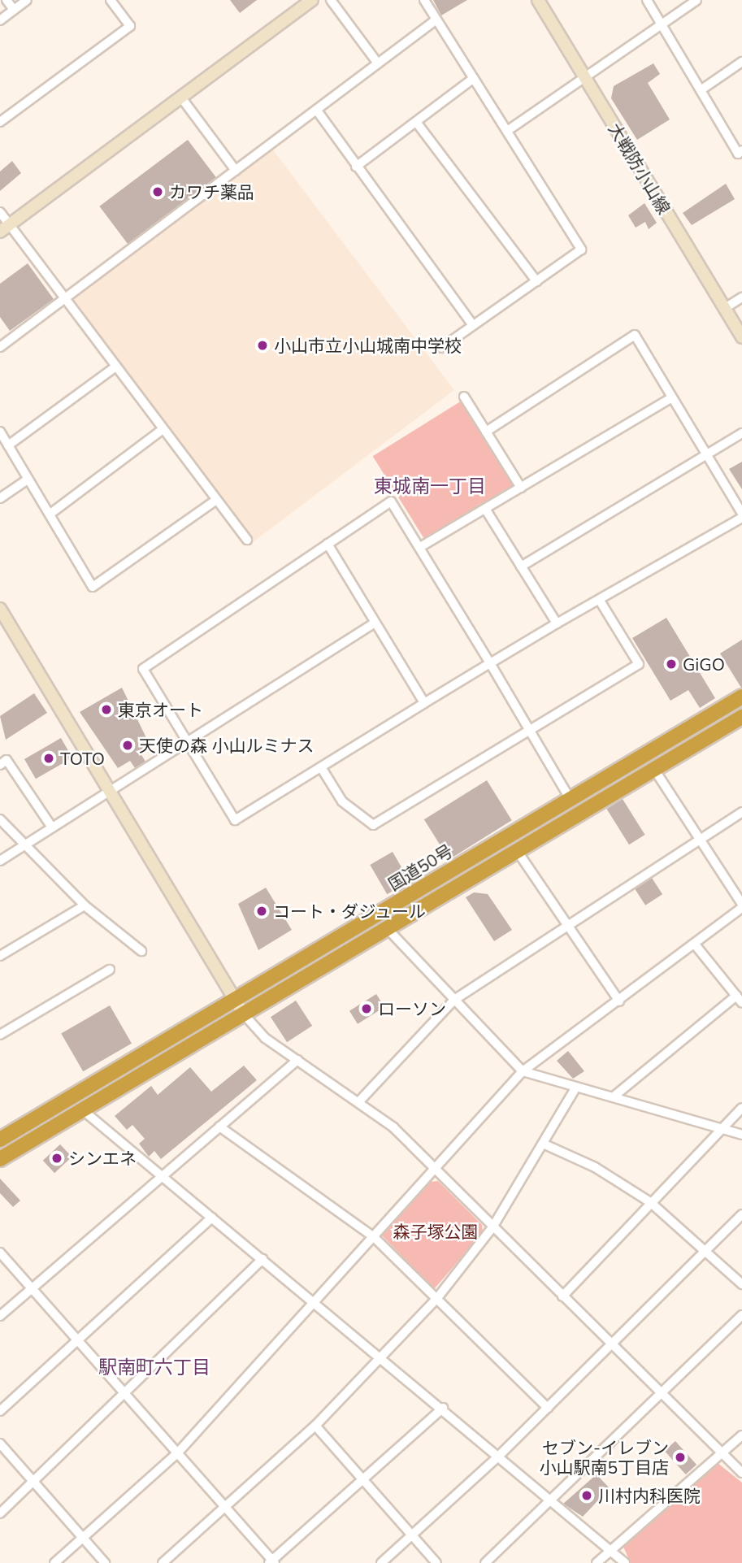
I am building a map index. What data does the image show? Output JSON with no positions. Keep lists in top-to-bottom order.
{
  "streets": {
    "highway": ["国道50号"],
    "street": ["大戦防小山線"]
  },
  "districts": ["東城南一丁目", "駅南町六丁目"],
  "parks": ["森子塚公園"],
  "places": [
    "カワチ薬品",
    "小山市立小山城南中学校",
    "GiGO",
    "東京オート",
    "天使の森 小山ルミナス",
    "TOTO",
    "コート・ダジュール",
    "ローソン",
    "シンエネ",
    "セブン-イレブン 小山駅南5丁目店",
    "川村内科医院"
  ]
}
